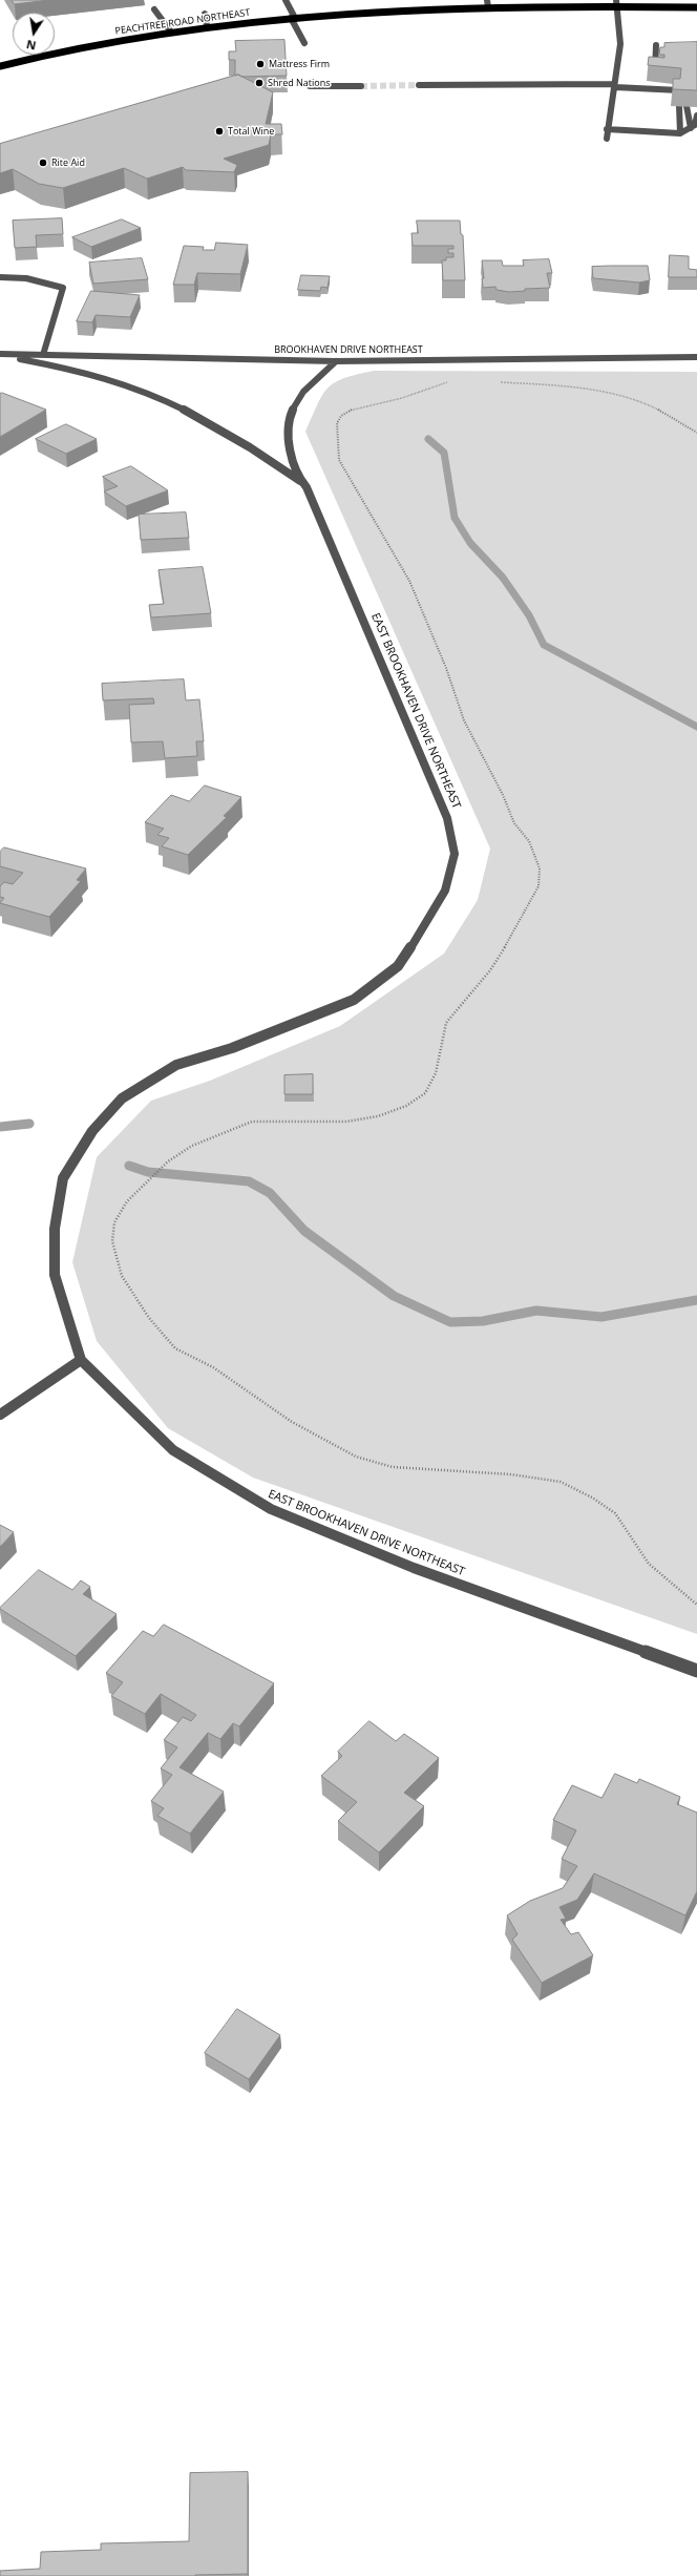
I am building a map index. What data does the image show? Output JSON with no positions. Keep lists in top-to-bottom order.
{
  "streets": {
    "highway": ["PEACHTREE ROAD NORTHEAST"],
    "street": ["BROOKHAVEN DRIVE NORTHEAST", "EAST BROOKHAVEN DRIVE NORTHEAST"]
  },
  "crossings": [
    ["BROOKHAVEN DRIVE NORTHEAST", "EAST BROOKHAVEN DRIVE NORTHEAST"]
  ],
  "places": [
    "Mattress Firm",
    "Shred Nations",
    "Total Wine",
    "Rite Aid"
  ],
  "north": "bottom"
}
